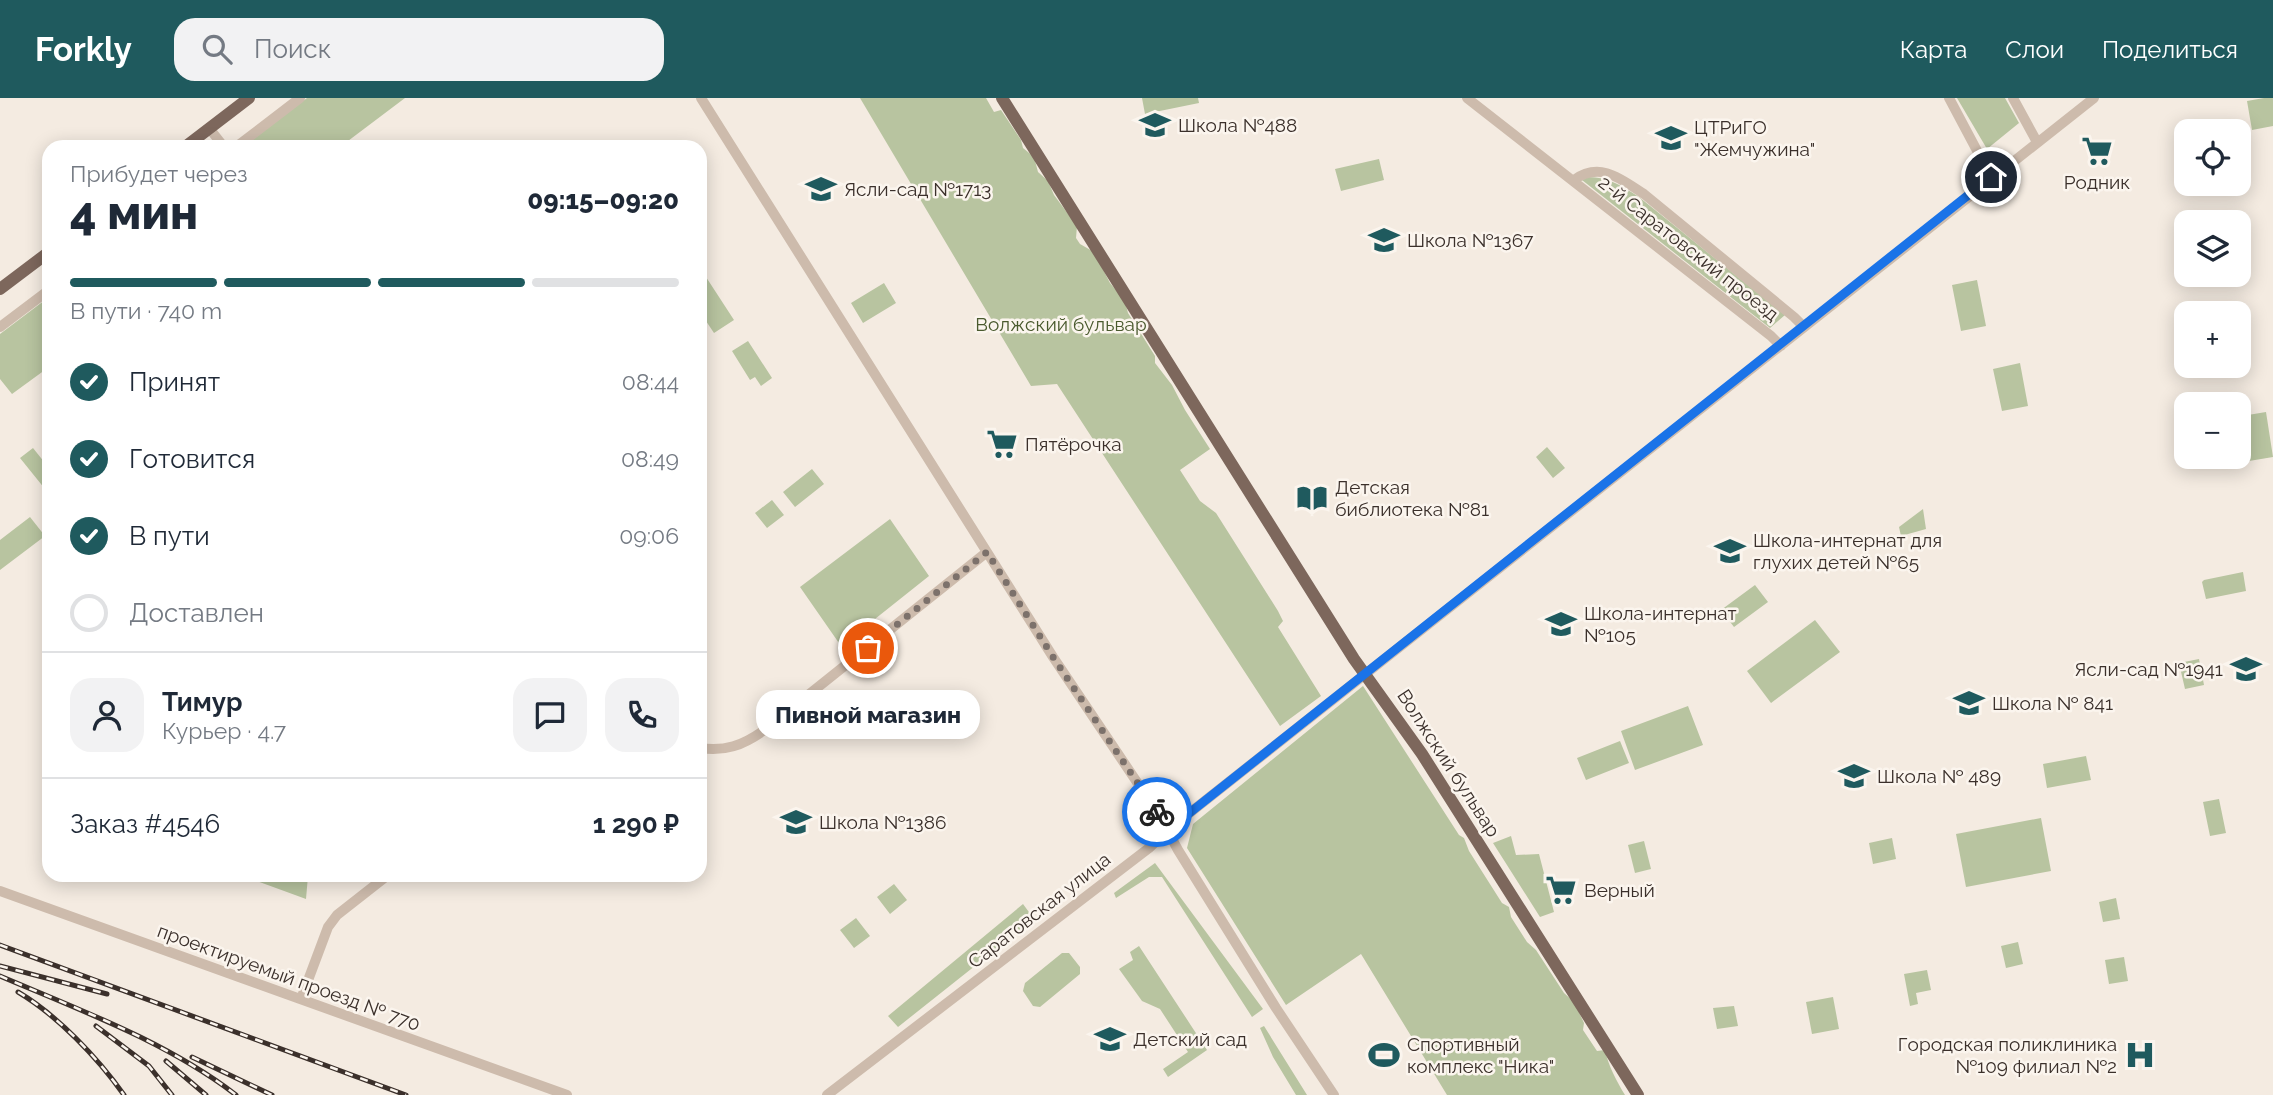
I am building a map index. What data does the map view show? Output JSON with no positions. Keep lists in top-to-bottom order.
{
  "streets": {
    "main road": ["Волжский бульвар"],
    "street": ["2-й Саратовский проезд", "Саратовская улица", "проектируемый проезд № 770"]
  },
  "crossings": [
    ["2-й Саратовский проезд", "Саратовская улица"],
    ["Волжский бульвар", "Саратовская улица"]
  ],
  "parks": ["Волжский бульвар"],
  "places": {
    "school or university": [
      "Школа №488",
      "ЦТРиГО \"Жемчужина\"",
      "Ясли-сад №1713",
      "Школа №1367",
      "Школа-интернат для глухих детей №65",
      "Школа-интернат №105",
      "Ясли-сад №1941",
      "Школа № 841",
      "Школа № 489",
      "Школа №1386",
      "Детский сад"
    ],
    "supermarket": ["Родник", "Пятёрочка", "Верный"],
    "library": ["Детская библиотека №81"],
    "other": ["Пивной магазин"],
    "sports": ["Спортивный комплекс \"Ника\""],
    "hospital": ["Городская поликлиника №109 филиал №2"]
  },
  "page": {
    "header": "Forkly",
    "search": "Поиск",
    "nav": ["Карта", "Слои", "Поделиться"],
    "map_buttons": ["+", "−"],
    "heading": ["4 мин", "Прибудет через", "09:15–09:20"],
    "panel": [
      "Тимур",
      "Курьер · 4.7",
      "Заказ #4546",
      "1 290 ₽"
    ],
    "bar": "В пути · 740 m",
    "list": [
      ["Принят", "08:44"],
      ["Готовится", "08:49"],
      ["В пути", "09:06"],
      "Доставлен"
    ],
    "bubble": "Пивной магазин"
  }
}
